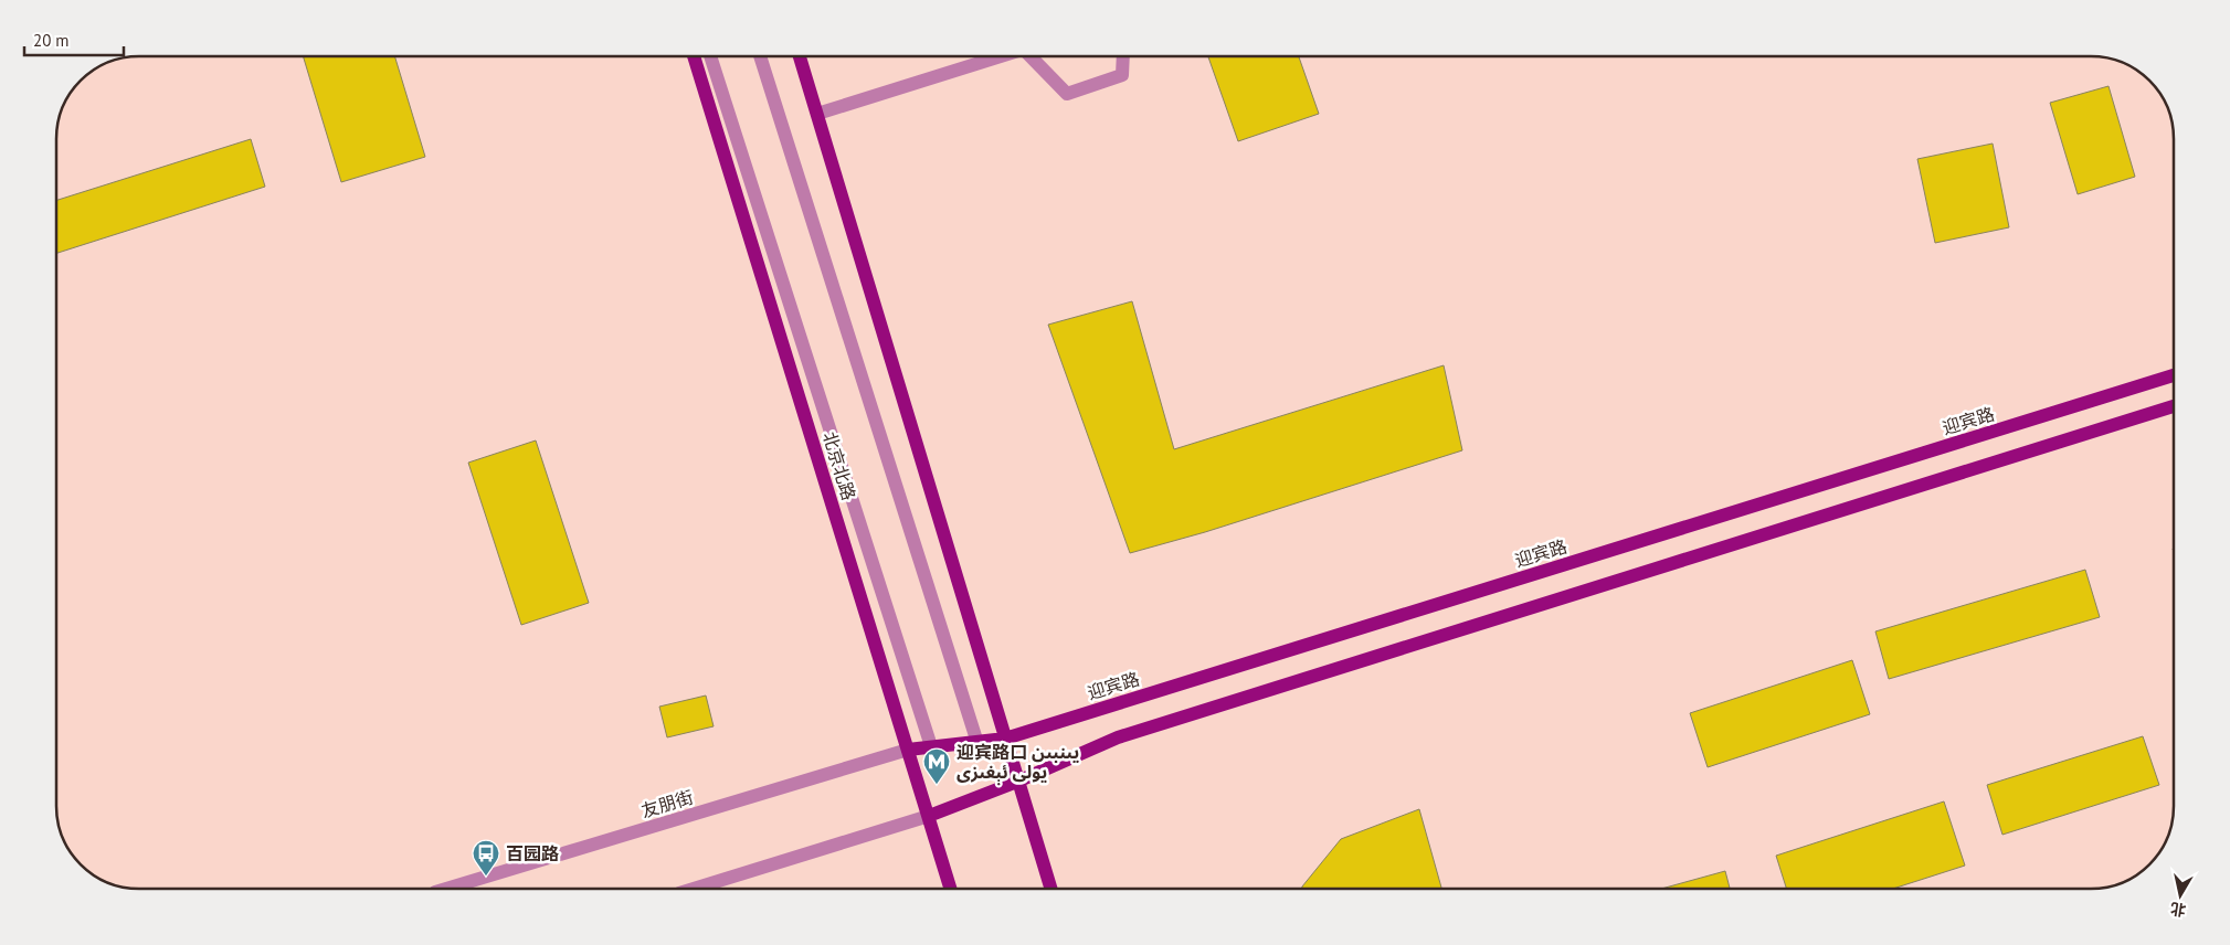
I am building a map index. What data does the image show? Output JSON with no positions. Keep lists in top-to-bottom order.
{
  "streets": {
    "main road": ["迎宾路", "北京北路"],
    "street": ["友朋街"]
  },
  "crossings": [
    ["迎宾路", "北京北路"],
    ["迎宾路", "友朋街"],
    ["北京北路", "友朋街"]
  ],
  "places": {
    "metro station": ["迎宾路口 يىنبىن يولى ئېغىزى"],
    "bus stop": ["百园路"]
  },
  "scale_bar": "20 m",
  "north": "bottom"
}
